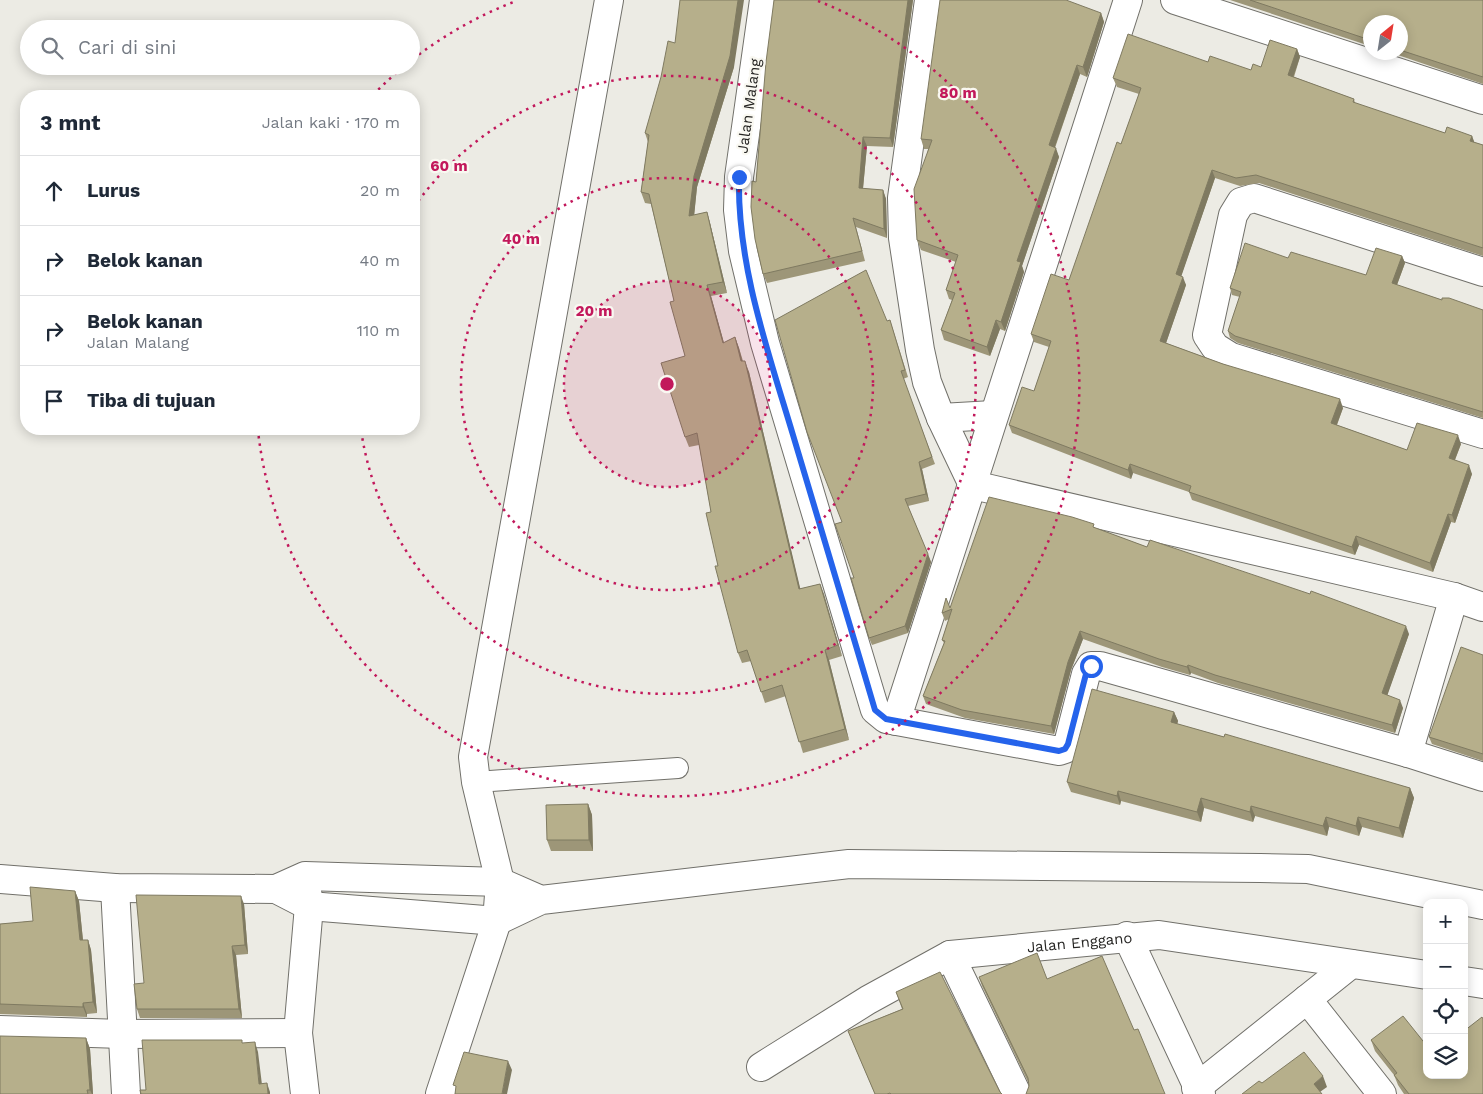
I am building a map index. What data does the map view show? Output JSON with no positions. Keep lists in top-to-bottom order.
{
  "streets": {
    "street": ["Jalan Malang", "Jalan Enggano"]
  },
  "north": "top right",
  "page": {
    "search": "Cari di sini",
    "heading": ["3 mnt", "Jalan kaki · 170 m"],
    "list": [
      ["Lurus", "20 m"],
      ["Belok kanan", "40 m"],
      ["Belok kanan", "Jalan Malang", "110 m"],
      "Tiba di tujuan"
    ],
    "map_buttons": ["+", "−"]
  },
  "rings": [
    "80 m",
    "60 m",
    "40 m",
    "20 m"
  ]
}
